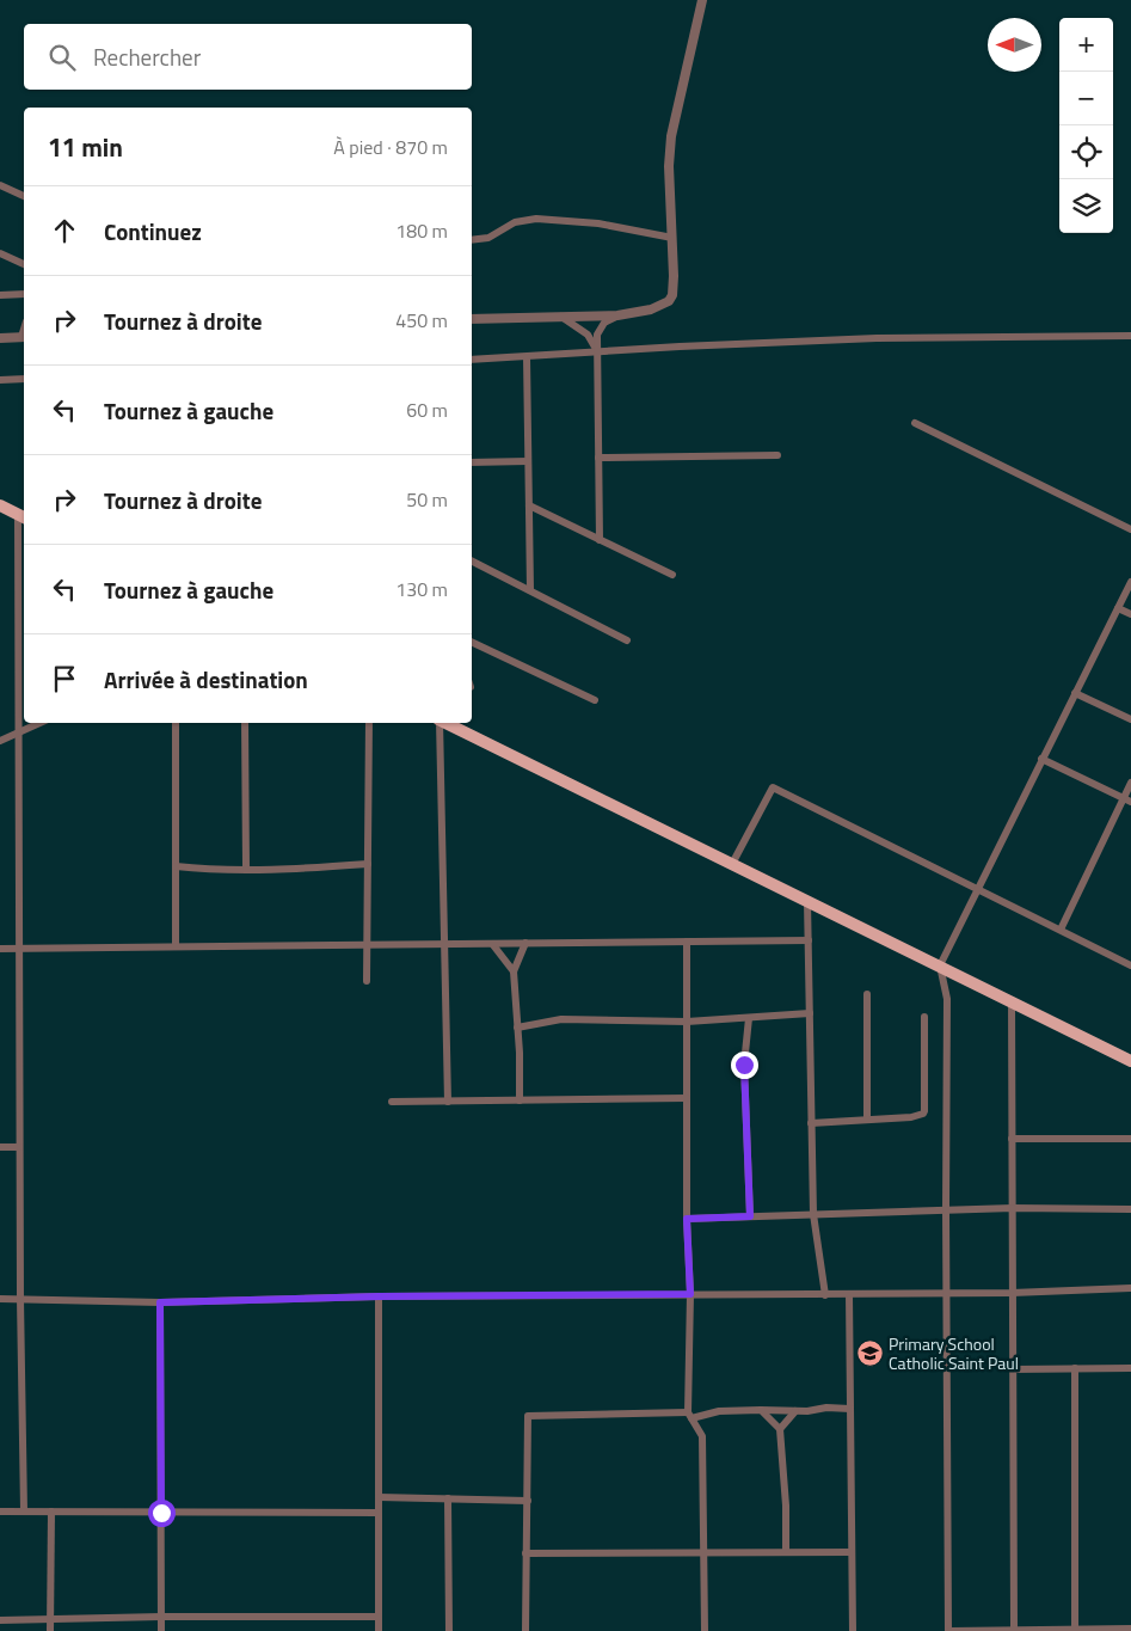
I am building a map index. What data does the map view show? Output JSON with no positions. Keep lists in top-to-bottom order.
{
  "places": {
    "school or university": ["Primary School Catholic Saint Paul"]
  },
  "north": "left",
  "page": {
    "map_buttons": ["+", "−"],
    "search": "Rechercher",
    "heading": ["11 min", "À pied · 870 m"],
    "list": [
      ["Continuez", "180 m"],
      ["Tournez à droite", "450 m"],
      ["Tournez à gauche", "60 m"],
      ["Tournez à droite", "50 m"],
      ["Tournez à gauche", "130 m"],
      "Arrivée à destination"
    ]
  }
}
